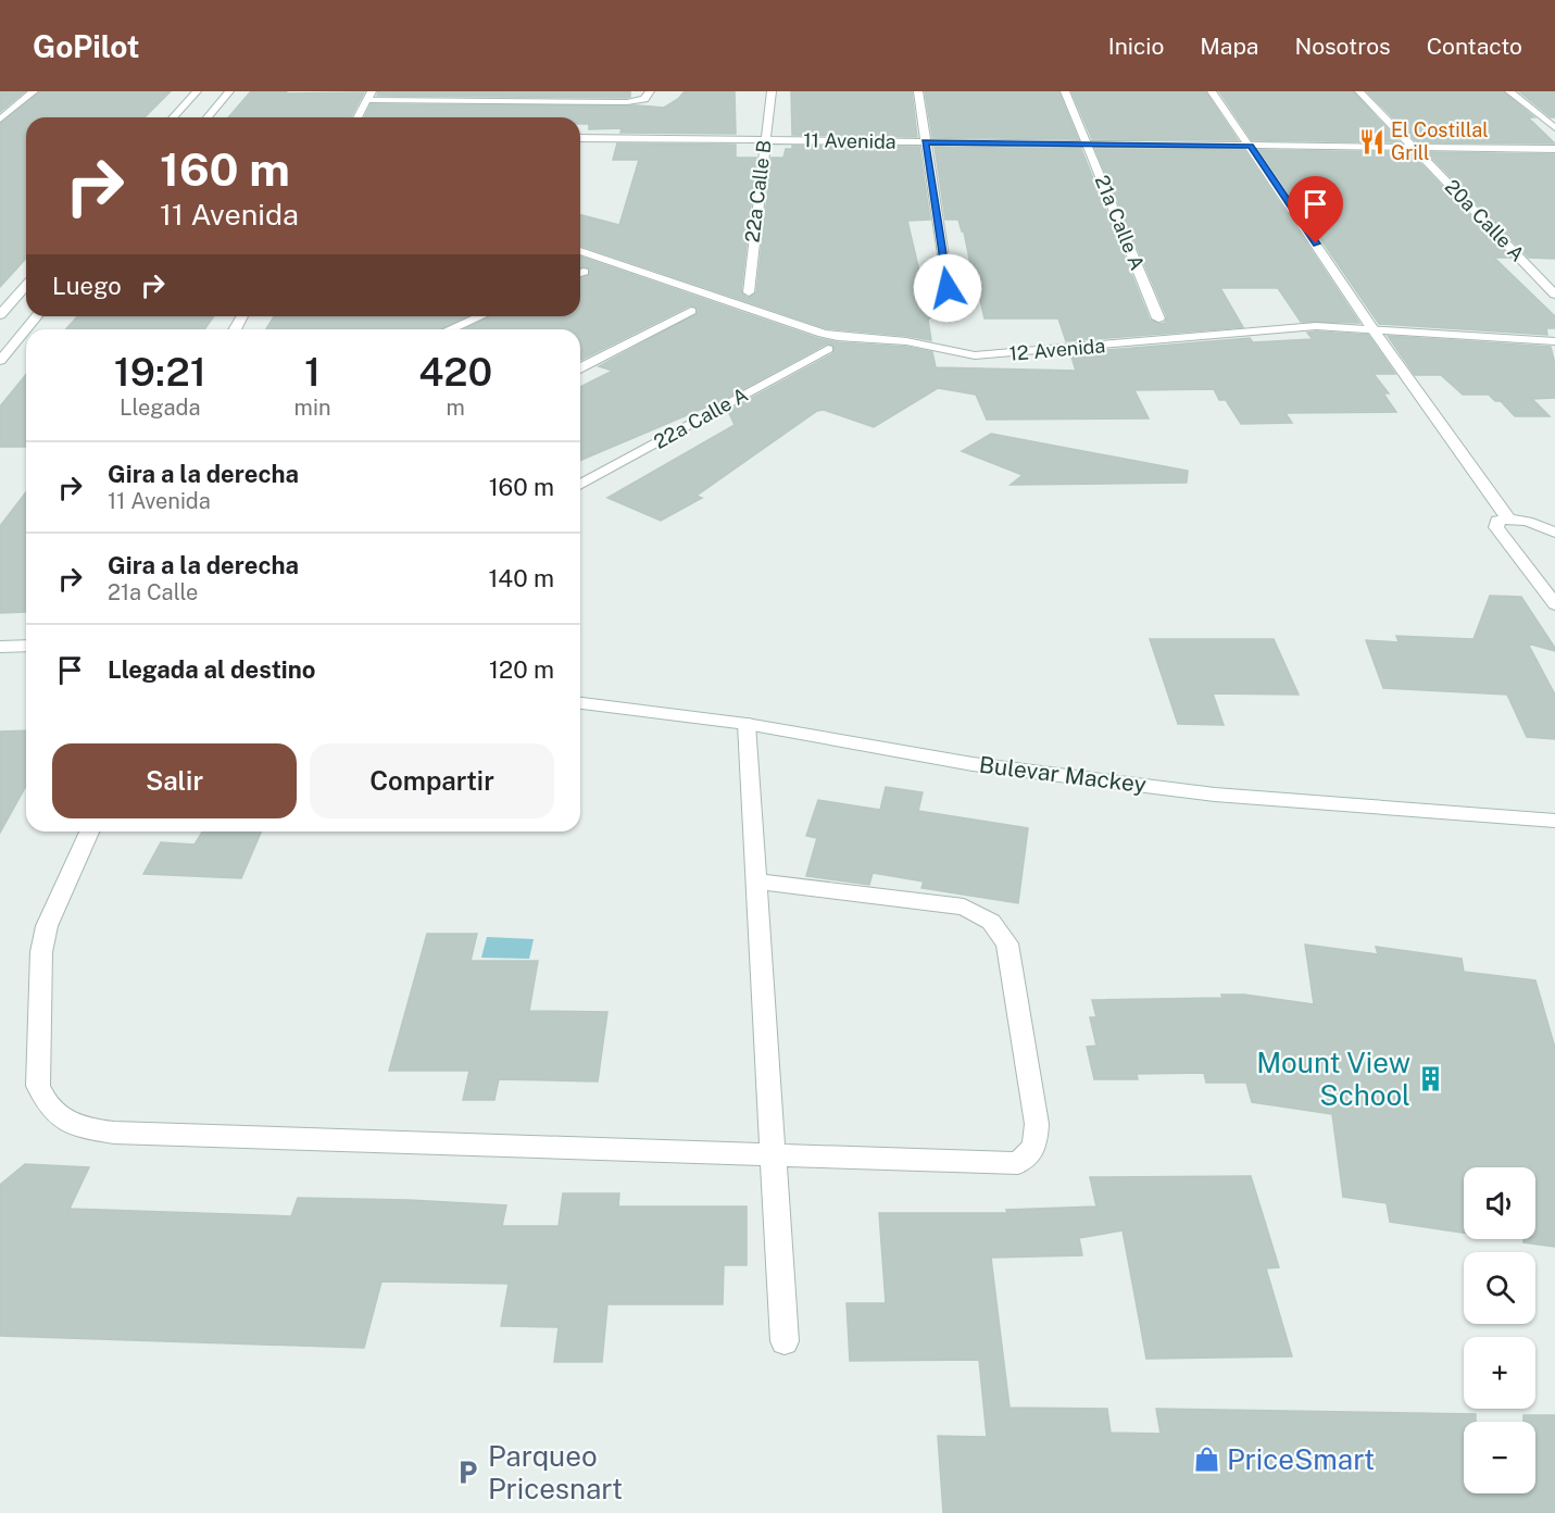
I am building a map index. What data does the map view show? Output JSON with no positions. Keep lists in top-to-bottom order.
{
  "streets": {
    "street": [
      "11 Avenida",
      "22a Calle B",
      "20a Calle A",
      "21a Calle A",
      "12 Avenida",
      "22a Calle A",
      "Bulevar Mackey"
    ]
  },
  "crossings": [
    ["11 Avenida", "22a Calle B"],
    ["11 Avenida", "20a Calle A"],
    ["11 Avenida", "21a Calle A"]
  ],
  "places": {
    "restaurant": ["El Costillal Grill"],
    "building": ["Mount View School"],
    "shop": ["PriceSmart"],
    "parking": ["Parqueo Pricesnart"]
  },
  "page": {
    "header": "GoPilot",
    "nav": [
      "Inicio",
      "Mapa",
      "Nosotros",
      "Contacto"
    ],
    "turn": ["160 m", "11 Avenida"],
    "then": "Luego",
    "eta": [
      "19:21",
      "Llegada",
      "1",
      "min",
      "420",
      "m"
    ],
    "list": [
      {
        "name": "Gira a la derecha",
        "note": "11 Avenida",
        "value": "160 m"
      },
      {
        "name": "Gira a la derecha",
        "note": "21a Calle",
        "value": "140 m"
      },
      {
        "name": "Llegada al destino",
        "value": "120 m"
      }
    ],
    "buttons": ["Salir", "Compartir"],
    "map_buttons": ["+", "−"]
  }
}
